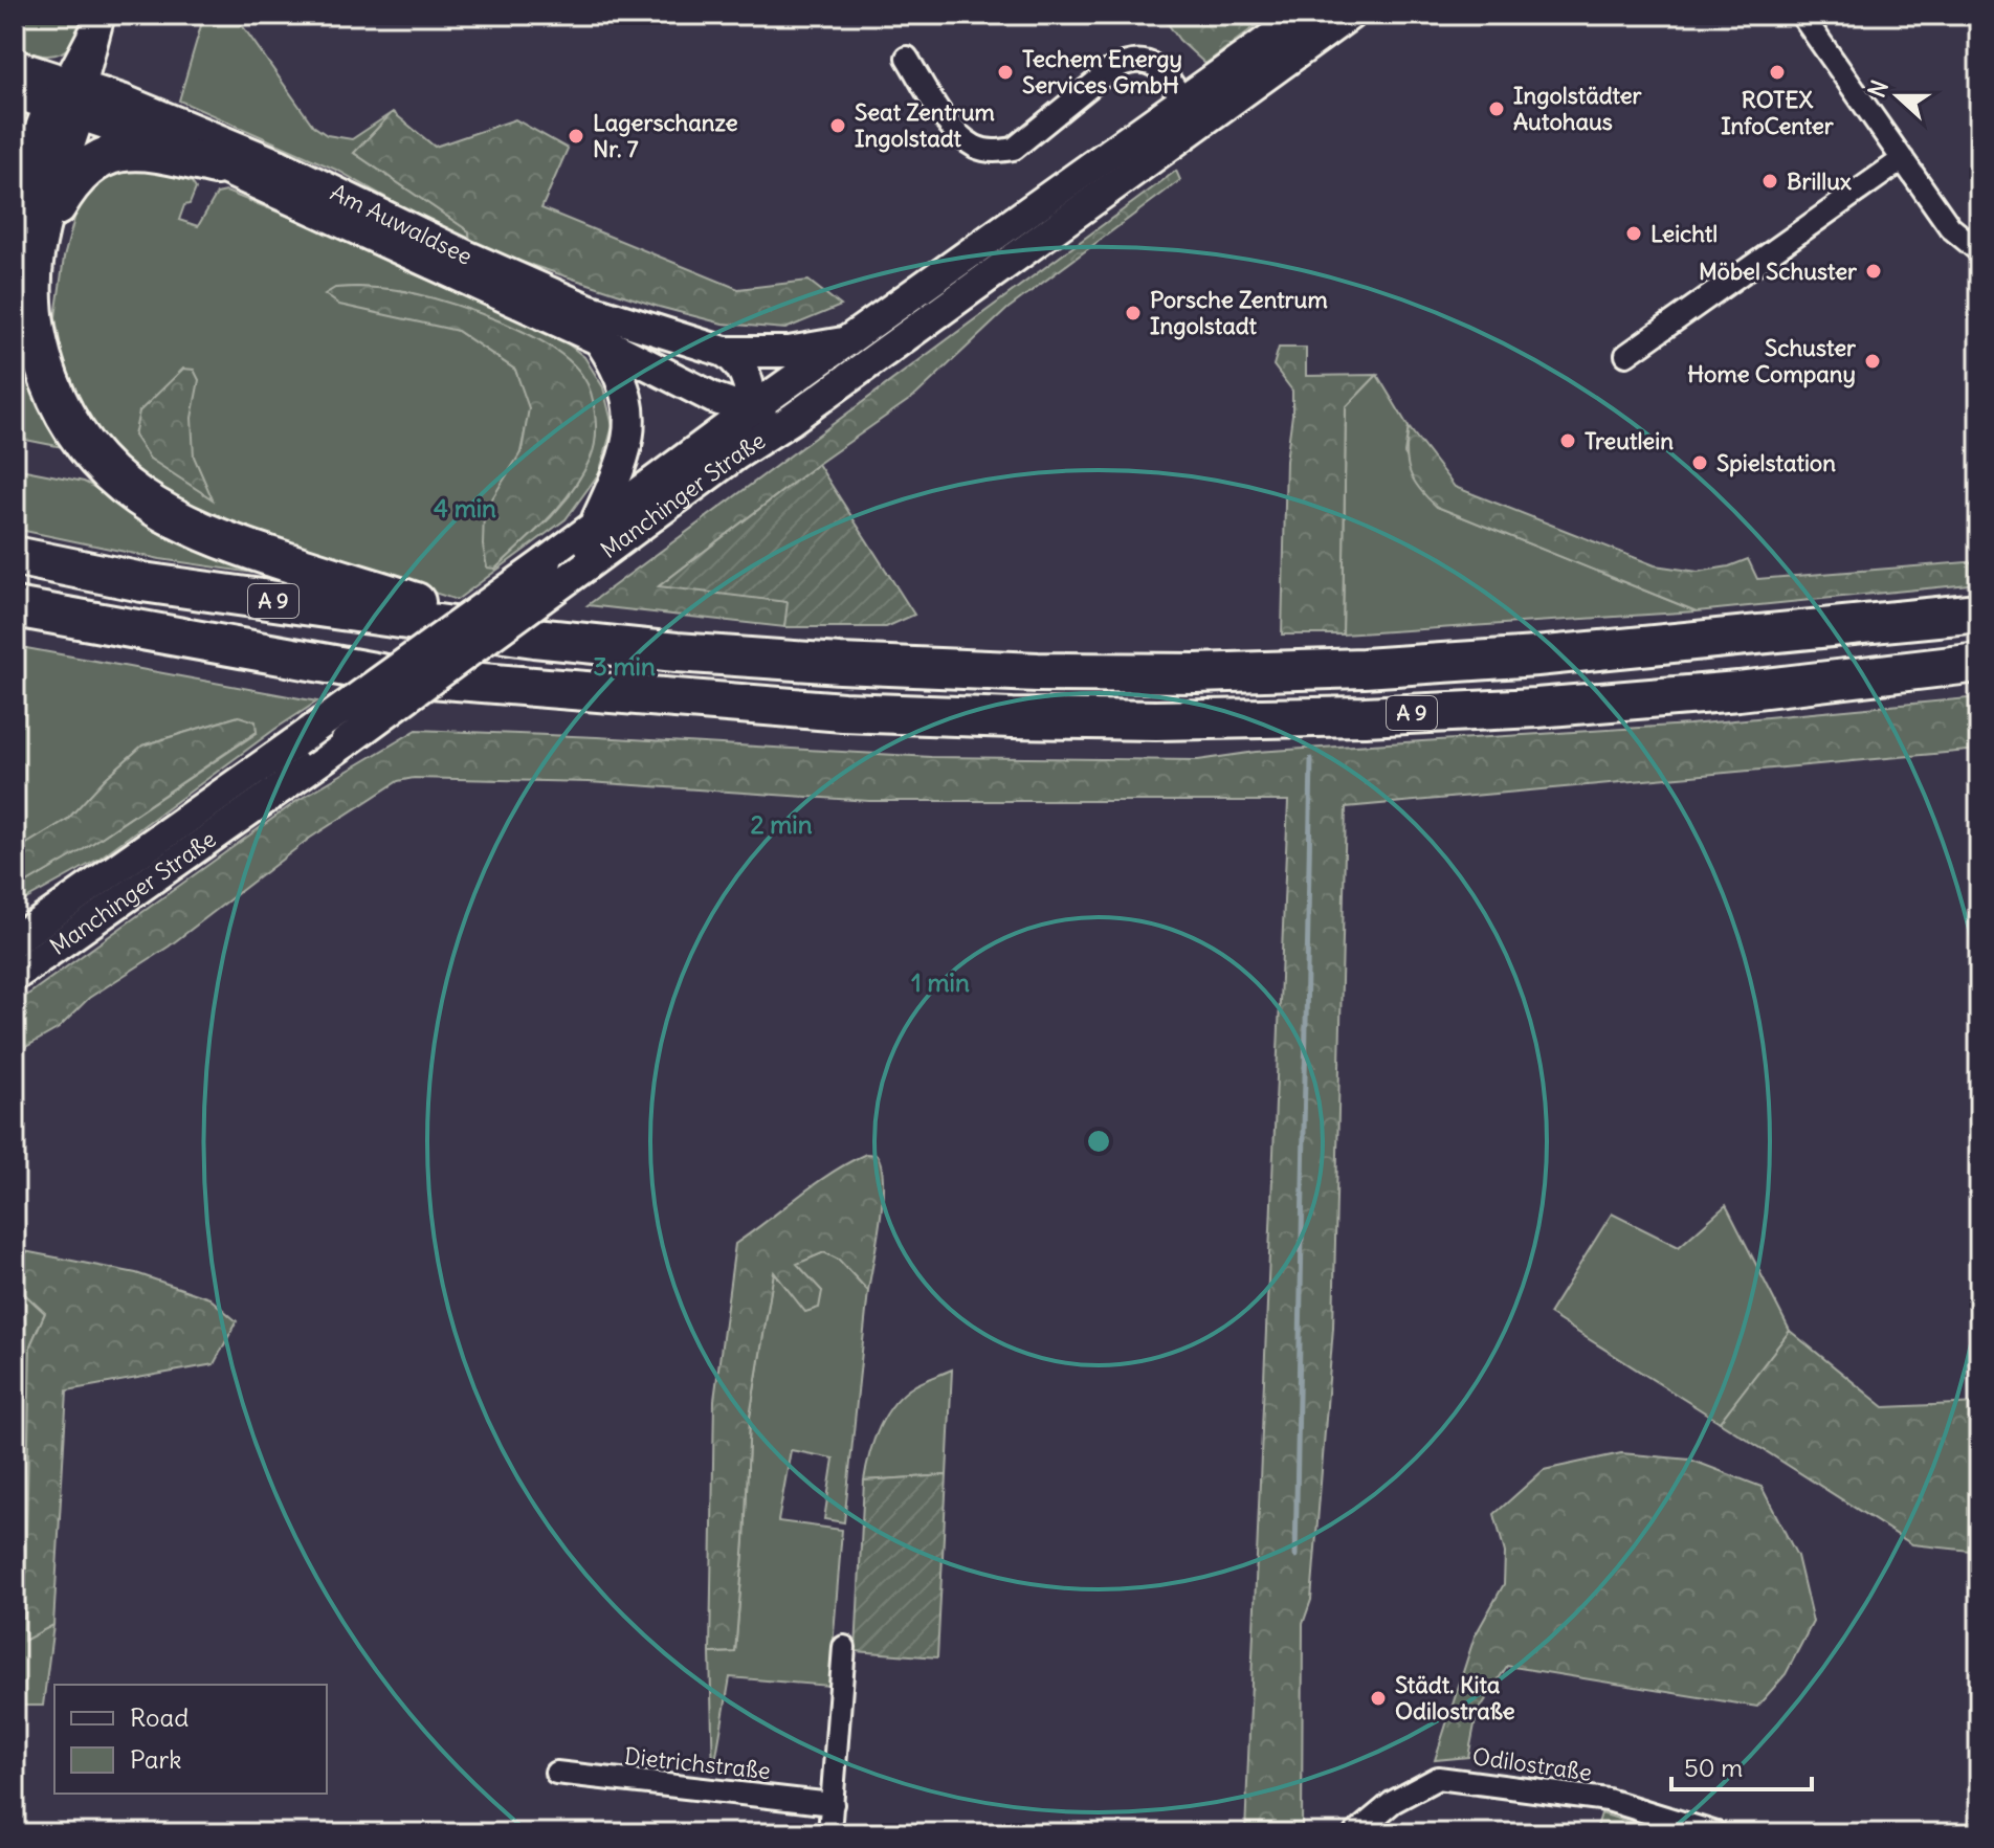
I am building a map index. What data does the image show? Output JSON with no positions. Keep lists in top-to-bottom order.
{
  "streets": {
    "highway": ["A 9"],
    "main road": ["Am Auwaldsee", "Manchinger Straße"],
    "street": ["Dietrichstraße", "Odilostraße"]
  },
  "crossings": [
    ["Am Auwaldsee", "Manchinger Straße"]
  ],
  "places": [
    "Techem Energy Services GmbH",
    "ROTEX InfoCenter",
    "Ingolstädter Autohaus",
    "Seat Zentrum Ingolstadt",
    "Lagerschanze Nr. 7",
    "Brillux",
    "Leichtl",
    "Möbel Schuster",
    "Porsche Zentrum Ingolstadt",
    "Schuster Home Company",
    "Treutlein",
    "Spielstation",
    "Städt. Kita Odilostraße"
  ],
  "legend": ["Road", "Park"],
  "scale_bar": "50 m",
  "north": "left",
  "rings": [
    "4 min",
    "3 min",
    "2 min",
    "1 min"
  ]
}
